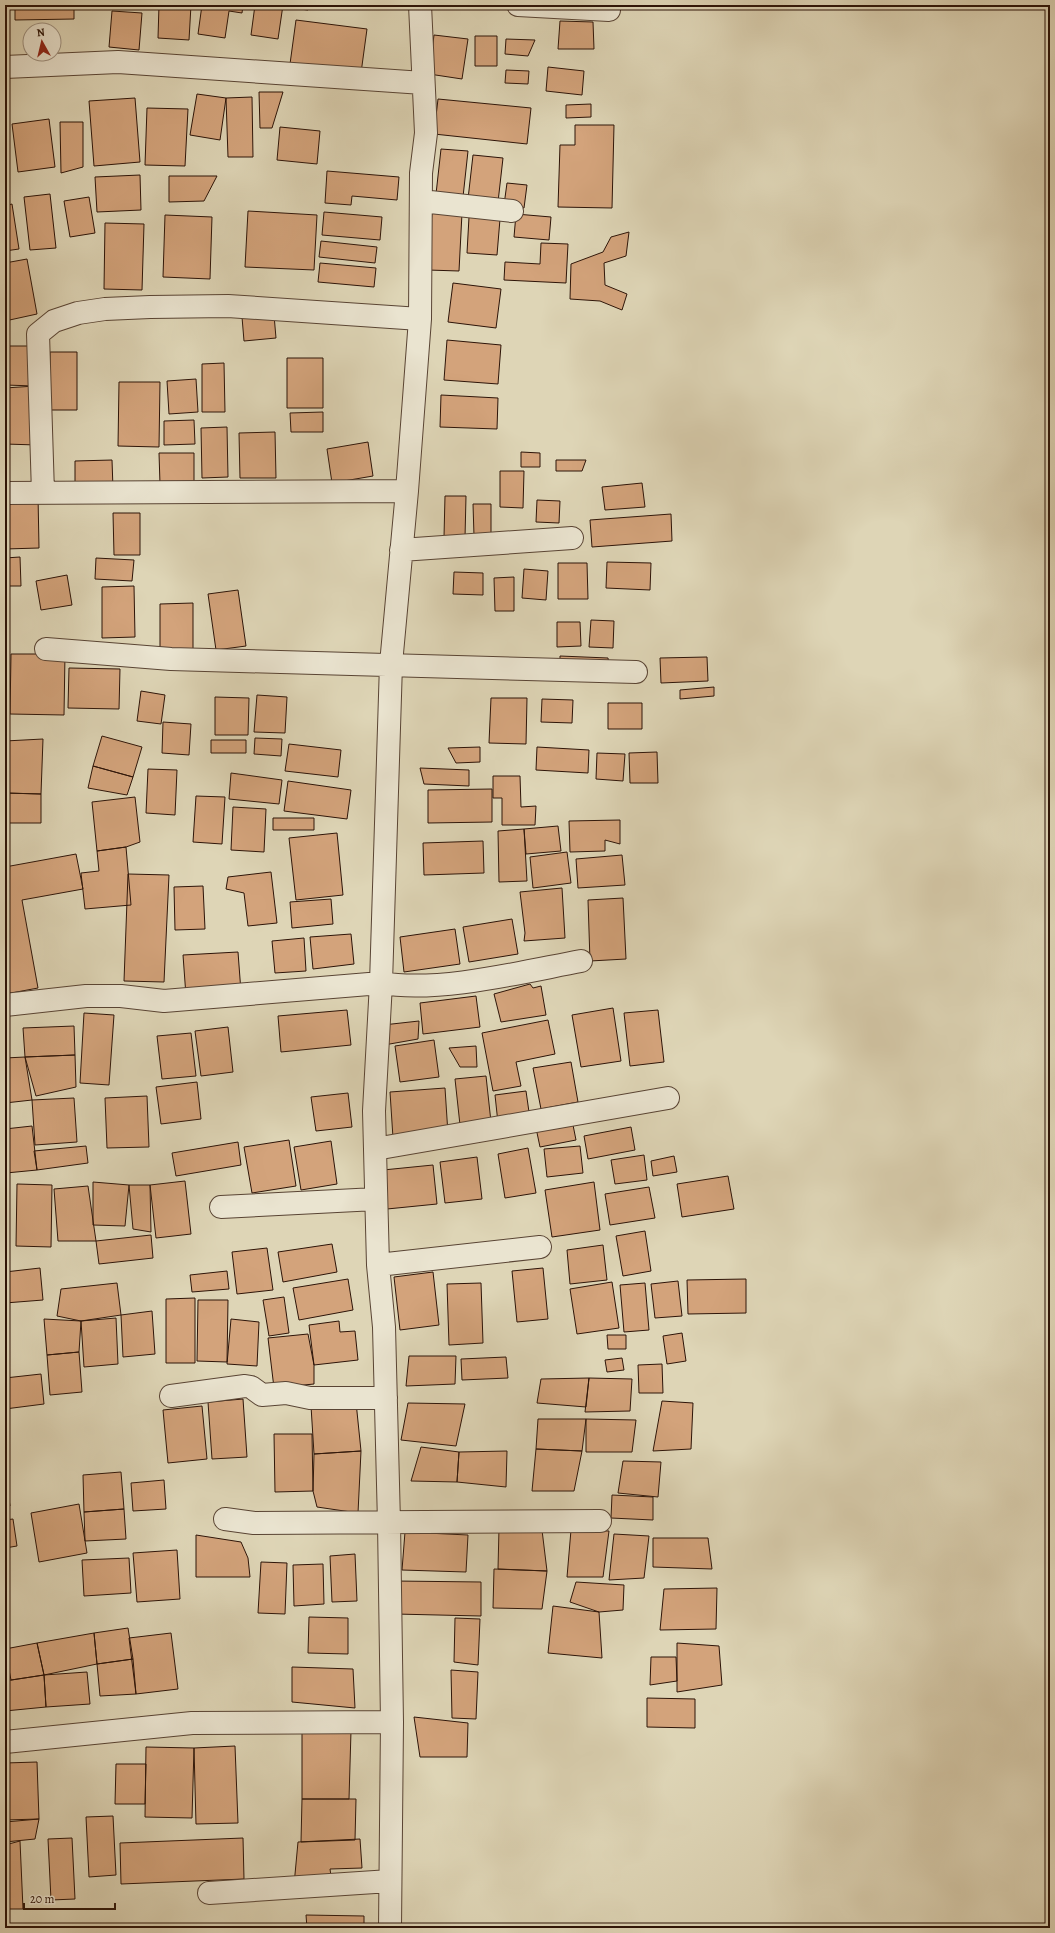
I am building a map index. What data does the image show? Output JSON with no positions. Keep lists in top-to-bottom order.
{
  "scale_bar": "20 m",
  "north": "top"
}
